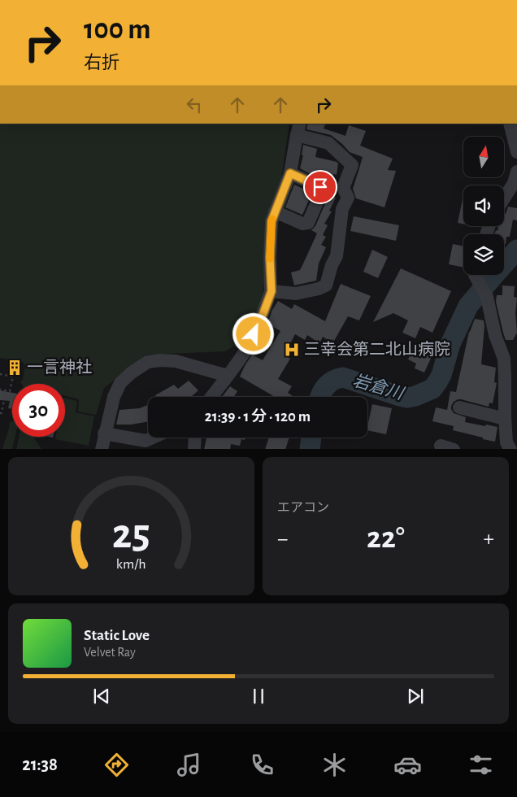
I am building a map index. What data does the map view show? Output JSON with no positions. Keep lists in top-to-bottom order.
{
  "water": ["岩倉川"],
  "places": {
    "hospital": ["三幸会第二北山病院"],
    "building": ["一言神社"]
  },
  "north": "top",
  "page": {
    "turn": ["100 m", "右折"],
    "limit": "30",
    "trip": "21:39 · 1 分 · 120 m",
    "tile": "エアコン",
    "heat": ["−", "22°", "+"],
    "song": ["Static Love", "Velvet Ray"],
    "tabs": "21:38",
    "gauge": ["25", "km/h"]
  }
}
